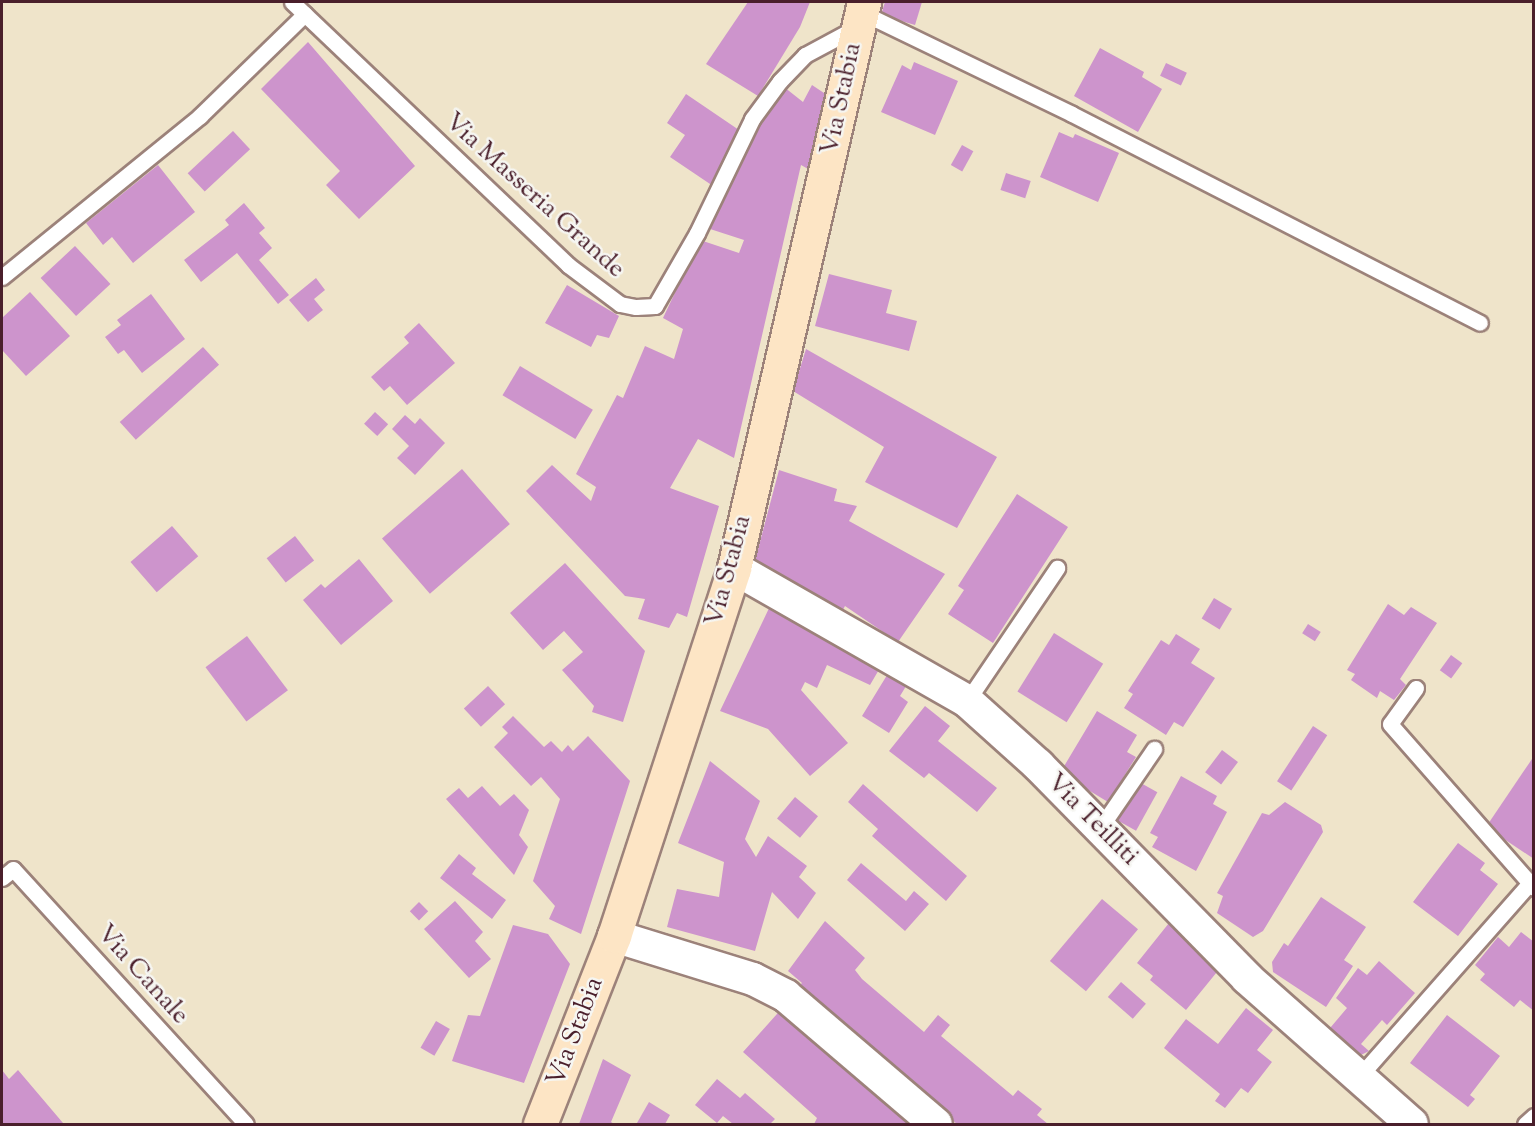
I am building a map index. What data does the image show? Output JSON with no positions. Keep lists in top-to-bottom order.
{
  "streets": {
    "main road": ["Via Stabia"],
    "street": ["Via Teilliti"],
    "lane": ["Via Masseria Grande", "Via Canale"]
  },
  "crossings": [
    ["Via Stabia", "Via Masseria Grande"],
    ["Via Stabia", "Via Teilliti"]
  ]
}
